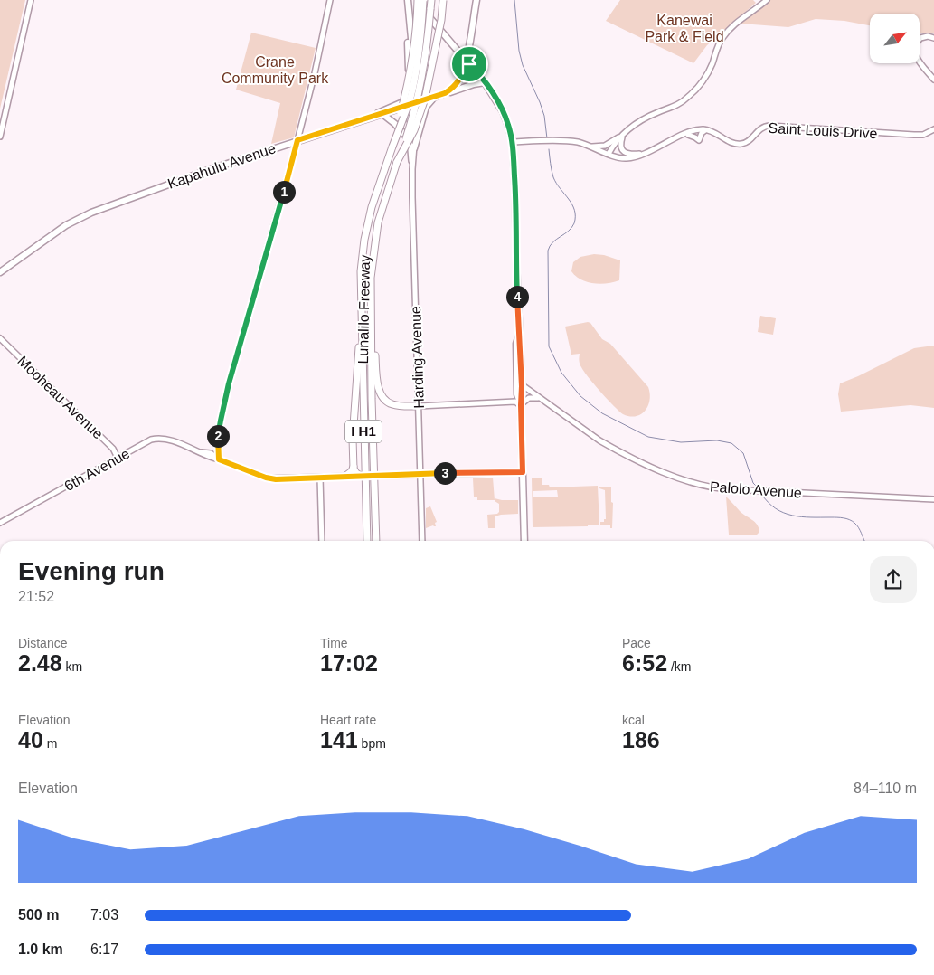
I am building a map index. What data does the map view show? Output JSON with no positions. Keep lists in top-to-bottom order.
{
  "streets": {
    "highway": ["Lunalilo Freeway", "I H1"],
    "main road": ["Kapahulu Avenue", "Harding Avenue"],
    "street": [
      "Saint Louis Drive",
      "Mooheau Avenue",
      "6th Avenue",
      "Palolo Avenue"
    ]
  },
  "crossings": [
    ["Kapahulu Avenue", "Harding Avenue"],
    ["Harding Avenue", "6th Avenue"],
    ["Mooheau Avenue", "6th Avenue"]
  ],
  "parks": ["Kanewai Park & Field", "Crane Community Park"],
  "north": "top right",
  "page": {
    "pins": [
      "1",
      "4",
      "2",
      "3"
    ],
    "heading": ["Evening run", "21:52"],
    "stats": [
      ["Distance", "2.48 km"],
      ["Time", "17:02"],
      ["Pace", "6:52 /km"],
      ["Elevation", "40 m"],
      ["Heart rate", "141 bpm"],
      ["kcal", "186"]
    ],
    "chart": ["Elevation", "84–110 m"],
    "list": [
      {
        "name": "500 m",
        "note": "7:03"
      },
      {
        "name": "1.0 km",
        "note": "6:17"
      }
    ]
  }
}
